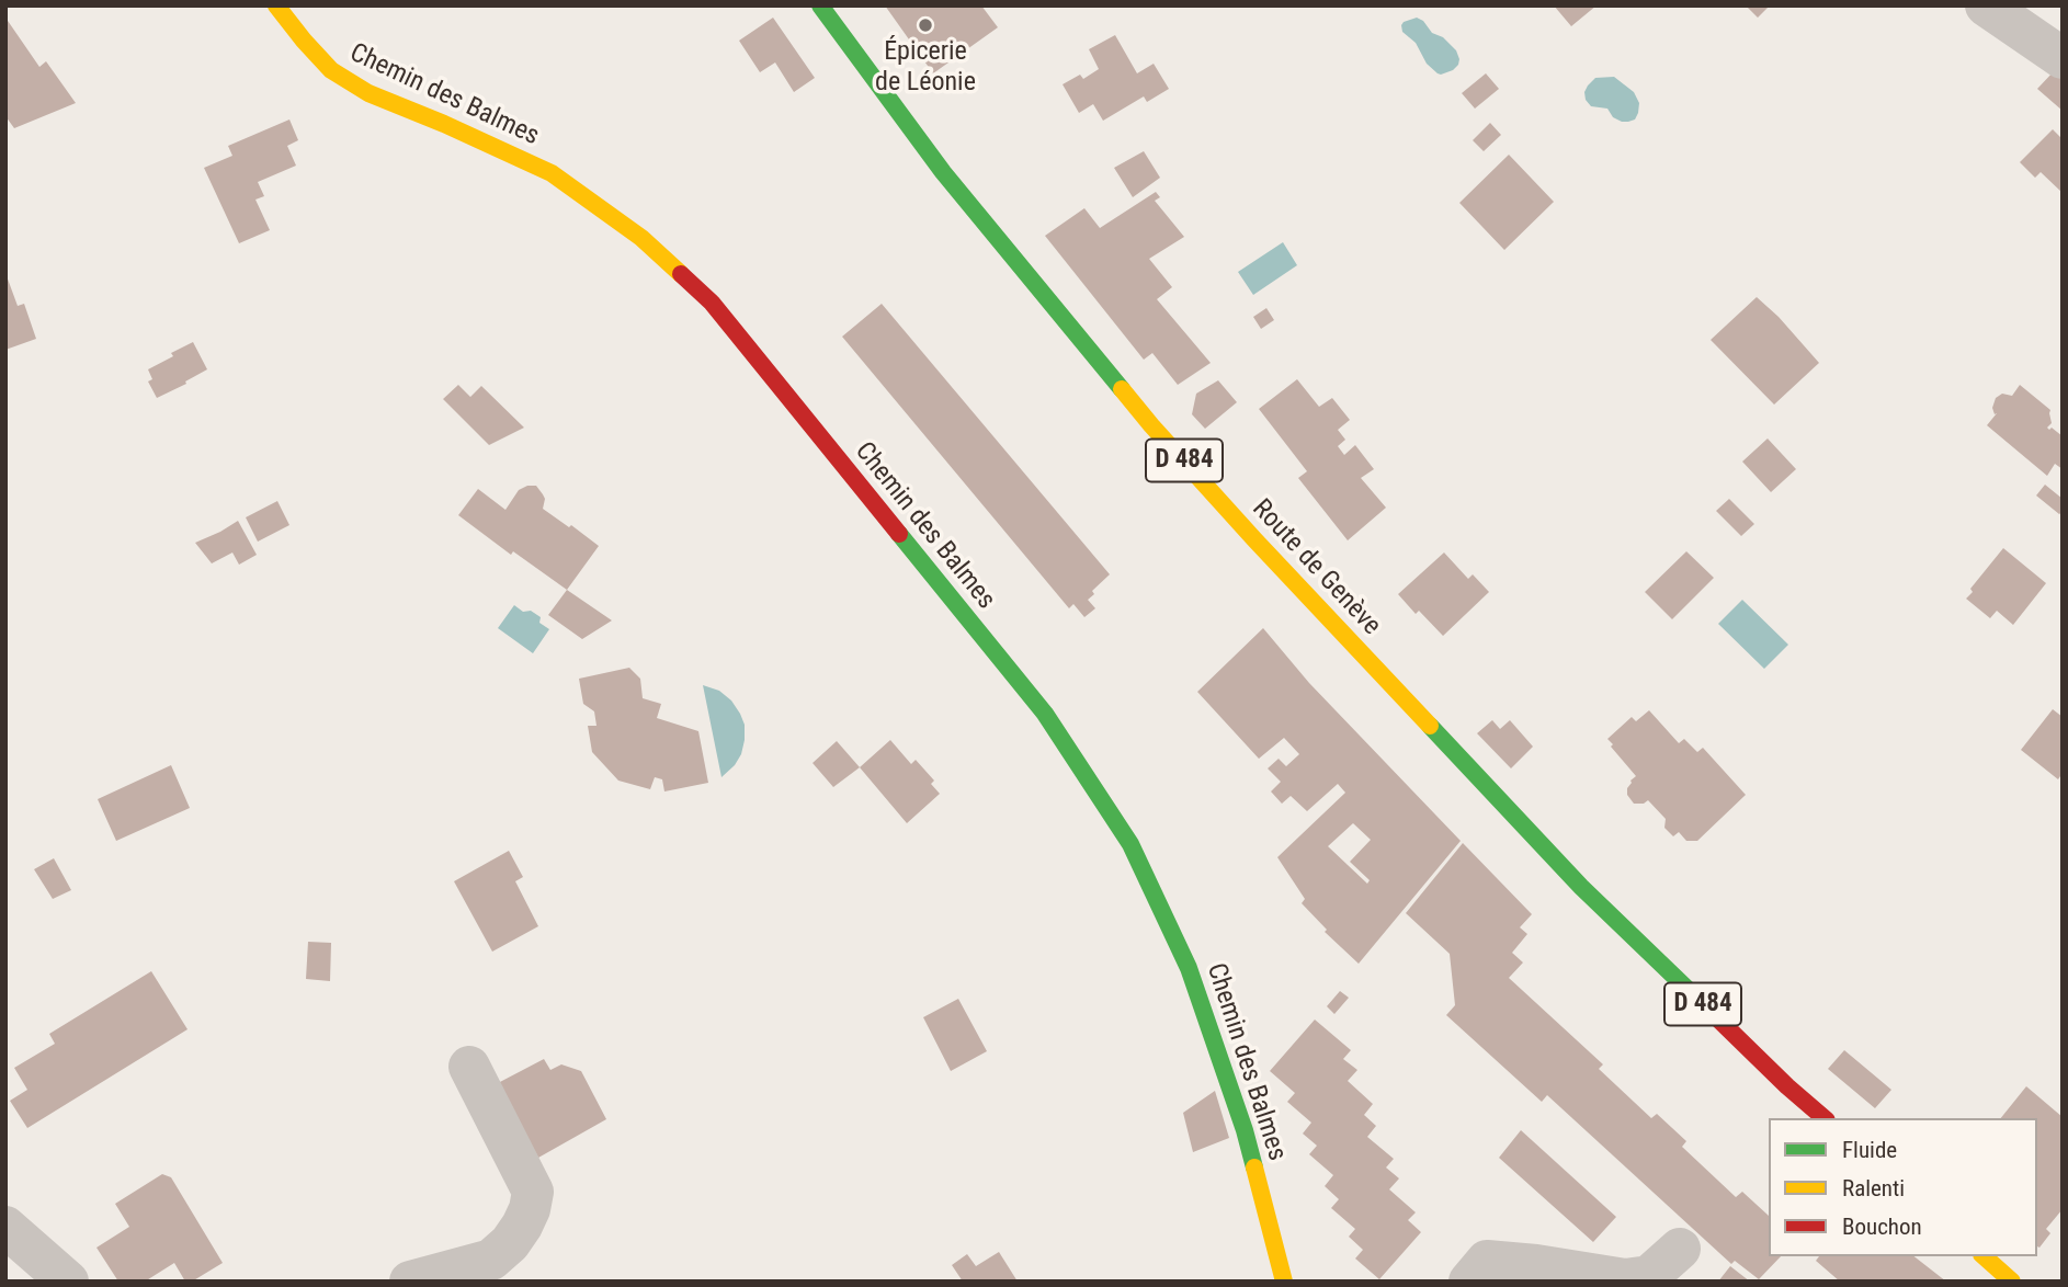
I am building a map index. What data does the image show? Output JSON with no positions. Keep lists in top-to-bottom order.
{
  "streets": {
    "street": ["Chemin des Balmes", "D 484", "Route de Genève"]
  },
  "places": ["Épicerie de Léonie"],
  "legend": ["Fluide", "Ralenti", "Bouchon"]
}
